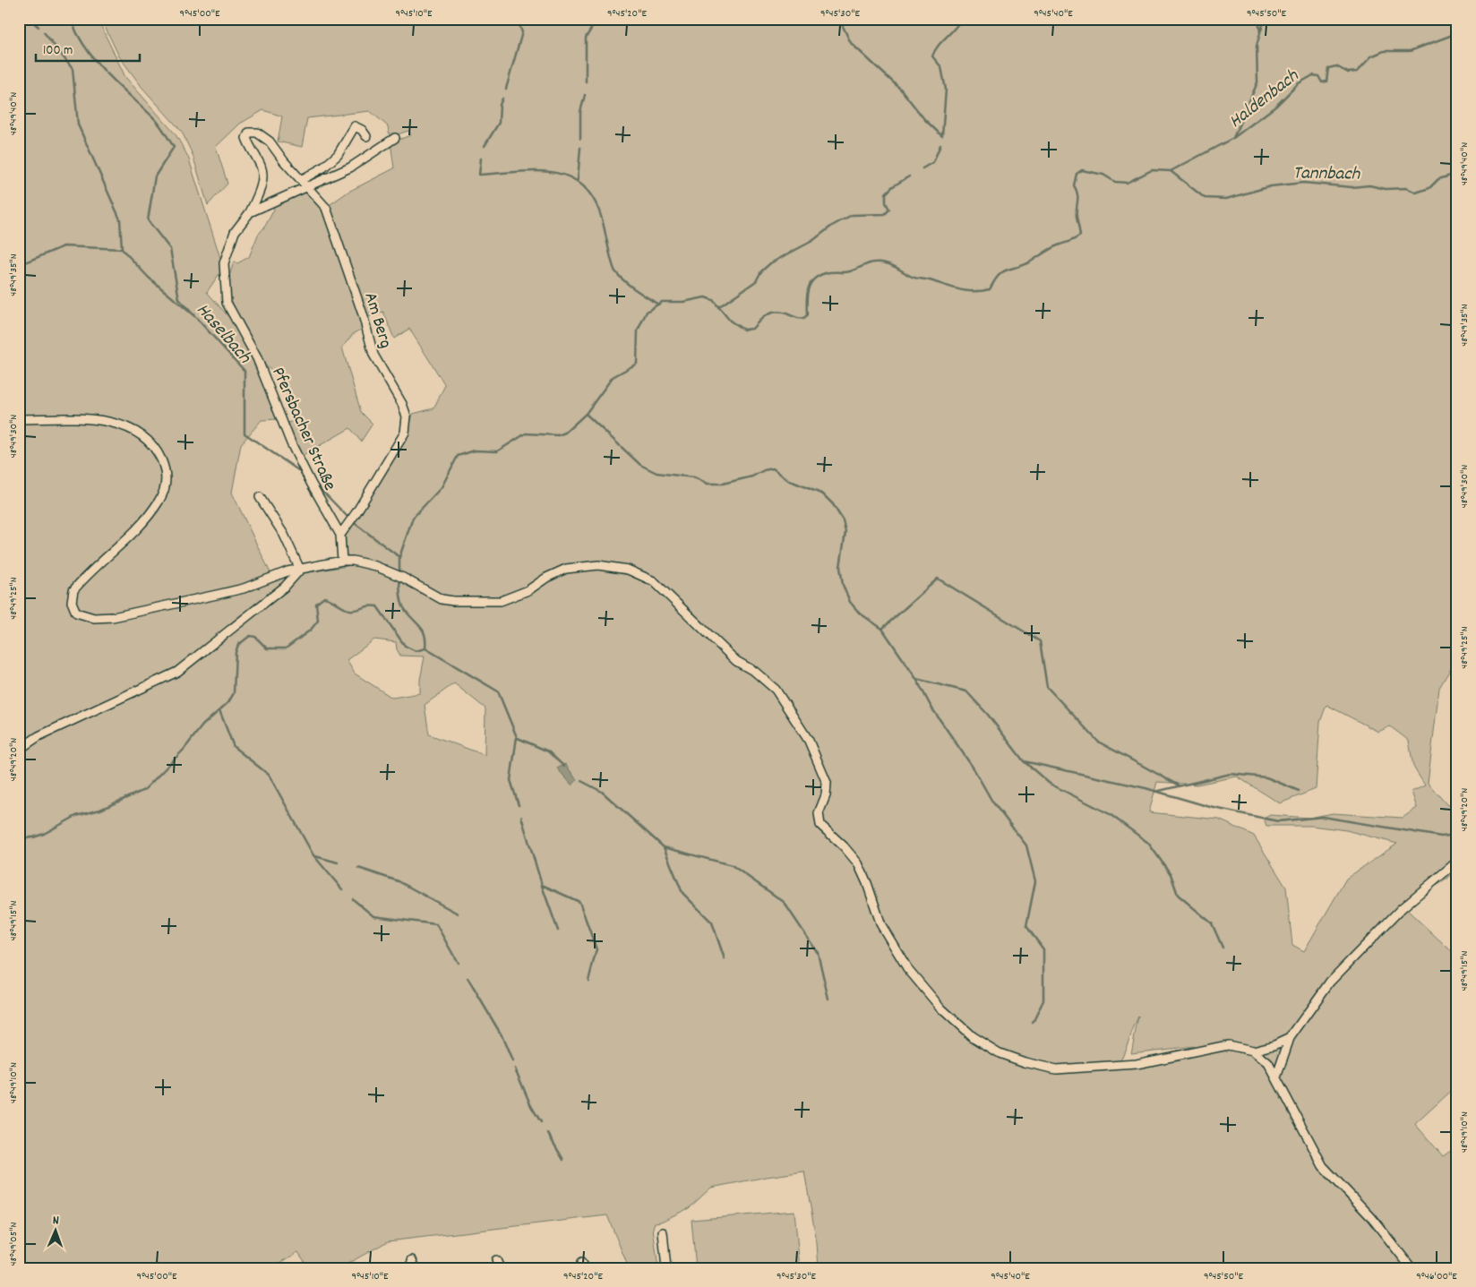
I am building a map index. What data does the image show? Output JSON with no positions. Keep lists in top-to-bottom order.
{
  "streets": {
    "street": ["Am Berg", "Pfersbacher Straße"]
  },
  "crossings": [
    ["Am Berg", "Pfersbacher Straße"]
  ],
  "water": ["Haldenbach", "Tannbach", "Haselbach"],
  "scale_bar": "100 m",
  "north": "top",
  "coordinates": [
    "9°45'00\"E",
    "9°45'10\"E",
    "9°45'20\"E",
    "9°45'30\"E",
    "9°45'40\"E",
    "9°45'50\"E",
    "48°49'40\"N",
    "48°49'35\"N",
    "48°49'30\"N",
    "48°49'25\"N",
    "48°49'20\"N",
    "48°49'15\"N",
    "48°49'10\"N",
    "48°49'05\"N",
    "9°46'00\"E"
  ]
}
